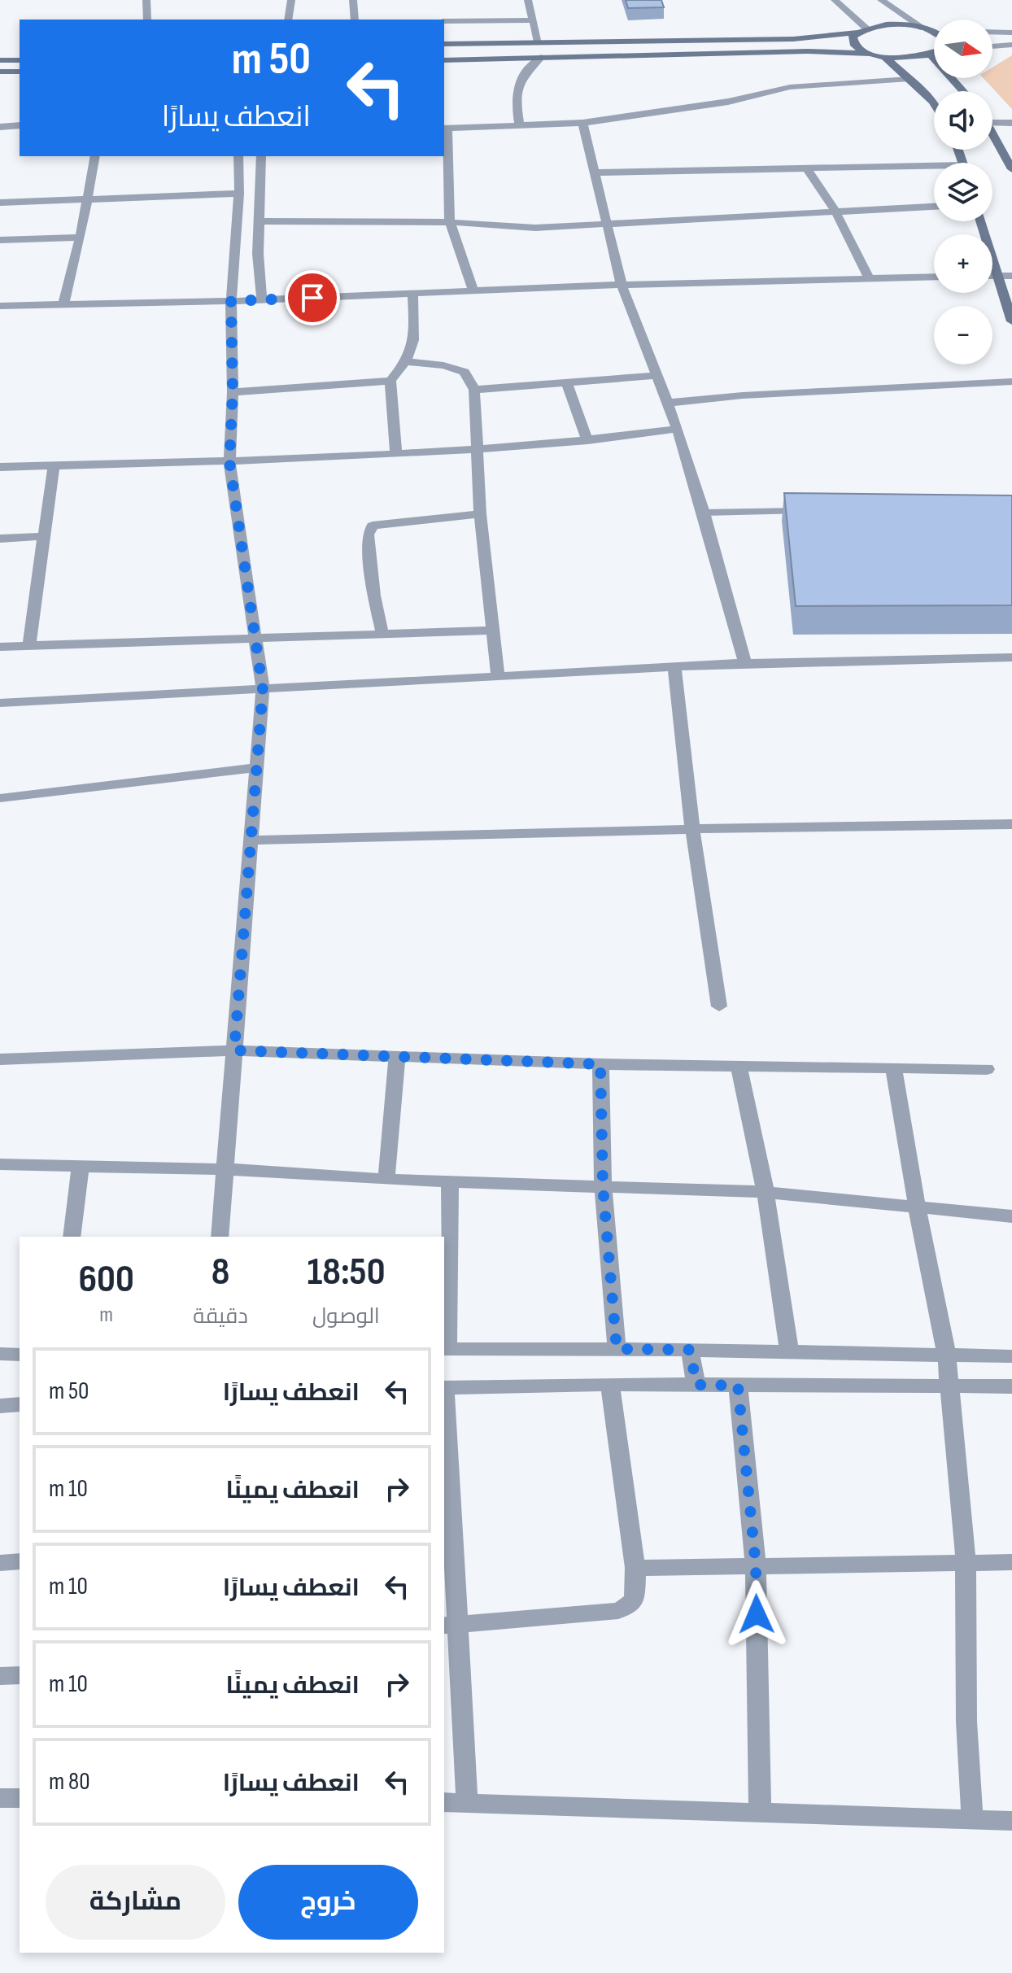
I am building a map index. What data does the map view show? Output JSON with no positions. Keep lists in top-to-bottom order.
{
  "north": "right",
  "page": {
    "map_buttons": ["+", "−"],
    "turn": ["50 m", "انعطف يسارًا"],
    "eta": [
      "18:50",
      "الوصول",
      "8",
      "دقيقة",
      "600",
      "m"
    ],
    "list": [
      {
        "name": "انعطف يسارًا",
        "value": "50 m"
      },
      {
        "name": "انعطف يمينًا",
        "value": "10 m"
      },
      {
        "name": "انعطف يسارًا",
        "value": "10 m"
      },
      {
        "name": "انعطف يمينًا",
        "value": "10 m"
      },
      {
        "name": "انعطف يسارًا",
        "value": "80 m"
      }
    ],
    "buttons": ["خروج", "مشاركة"]
  }
}
